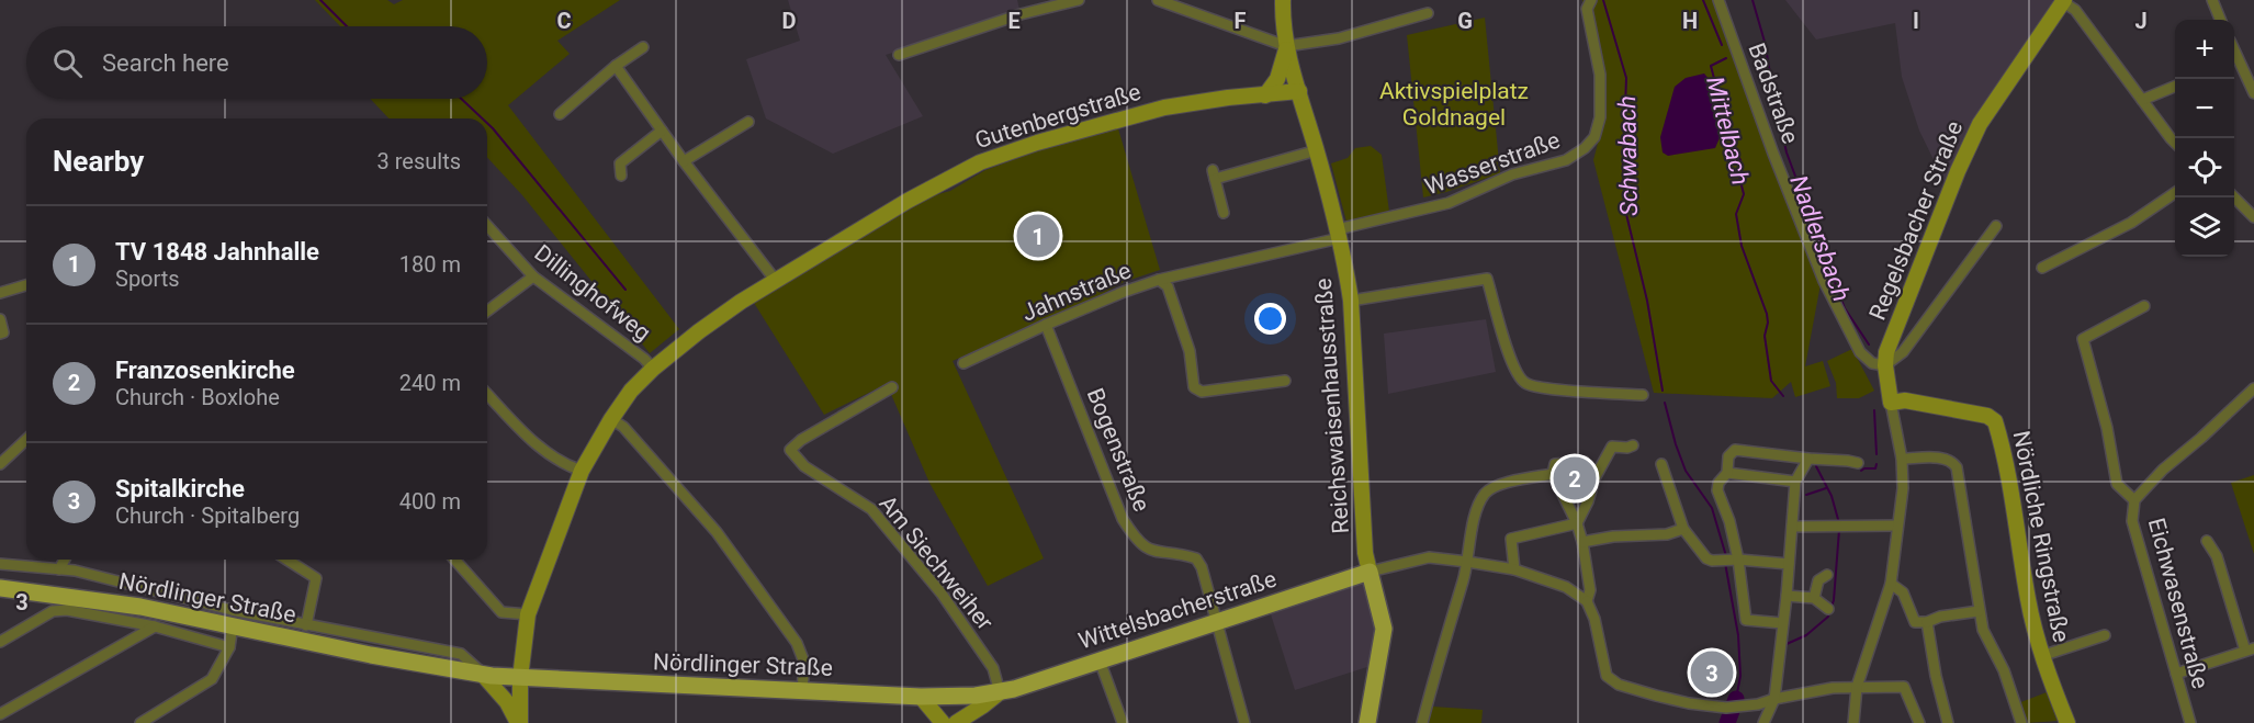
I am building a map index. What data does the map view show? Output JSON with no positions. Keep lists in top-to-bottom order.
{
  "streets": {
    "main road": [
      "Gutenbergstraße",
      "Regelsbacher Straße",
      "Reichswaisenhausstraße",
      "Nördliche Ringstraße",
      "Nördlinger Straße",
      "Wittelsbacherstraße"
    ],
    "street": [
      "Badstraße",
      "Wasserstraße",
      "Jahnstraße",
      "Dillinghofweg",
      "Bogenstraße",
      "Am Siechweiher",
      "Eichwasenstraße"
    ]
  },
  "crossings": [
    ["Badstraße", "Regelsbacher Straße"],
    ["Gutenbergstraße", "Dillinghofweg"],
    ["Gutenbergstraße", "Reichswaisenhausstraße"],
    ["Wasserstraße", "Reichswaisenhausstraße"],
    ["Regelsbacher Straße", "Nördliche Ringstraße"],
    ["Jahnstraße", "Reichswaisenhausstraße"],
    ["Jahnstraße", "Bogenstraße"],
    ["Reichswaisenhausstraße", "Wittelsbacherstraße"],
    ["Bogenstraße", "Wittelsbacherstraße"],
    ["Am Siechweiher", "Nördlinger Straße"],
    ["Am Siechweiher", "Wittelsbacherstraße"],
    ["Nördlinger Straße", "Wittelsbacherstraße"]
  ],
  "water": ["Mittelbach", "Schwabach", "Nadlersbach"],
  "parks": ["Aktivspielplatz Goldnagel"],
  "page": {
    "map_buttons": ["+", "−"],
    "search": "Search here",
    "heading": ["Nearby", "3 results"],
    "list": [
      {
        "mark": "1",
        "name": "TV 1848 Jahnhalle",
        "note": "Sports",
        "value": "180 m"
      },
      {
        "mark": "2",
        "name": "Franzosenkirche",
        "note": "Church · Boxlohe",
        "value": "240 m"
      },
      {
        "mark": "3",
        "name": "Spitalkirche",
        "note": "Church · Spitalberg",
        "value": "400 m"
      }
    ],
    "pins": ["1", "2", "3"]
  },
  "grid": {
    "columns": [
      "C",
      "D",
      "E",
      "F",
      "G",
      "H",
      "I",
      "J"
    ],
    "rows": ["3"]
  }
}
